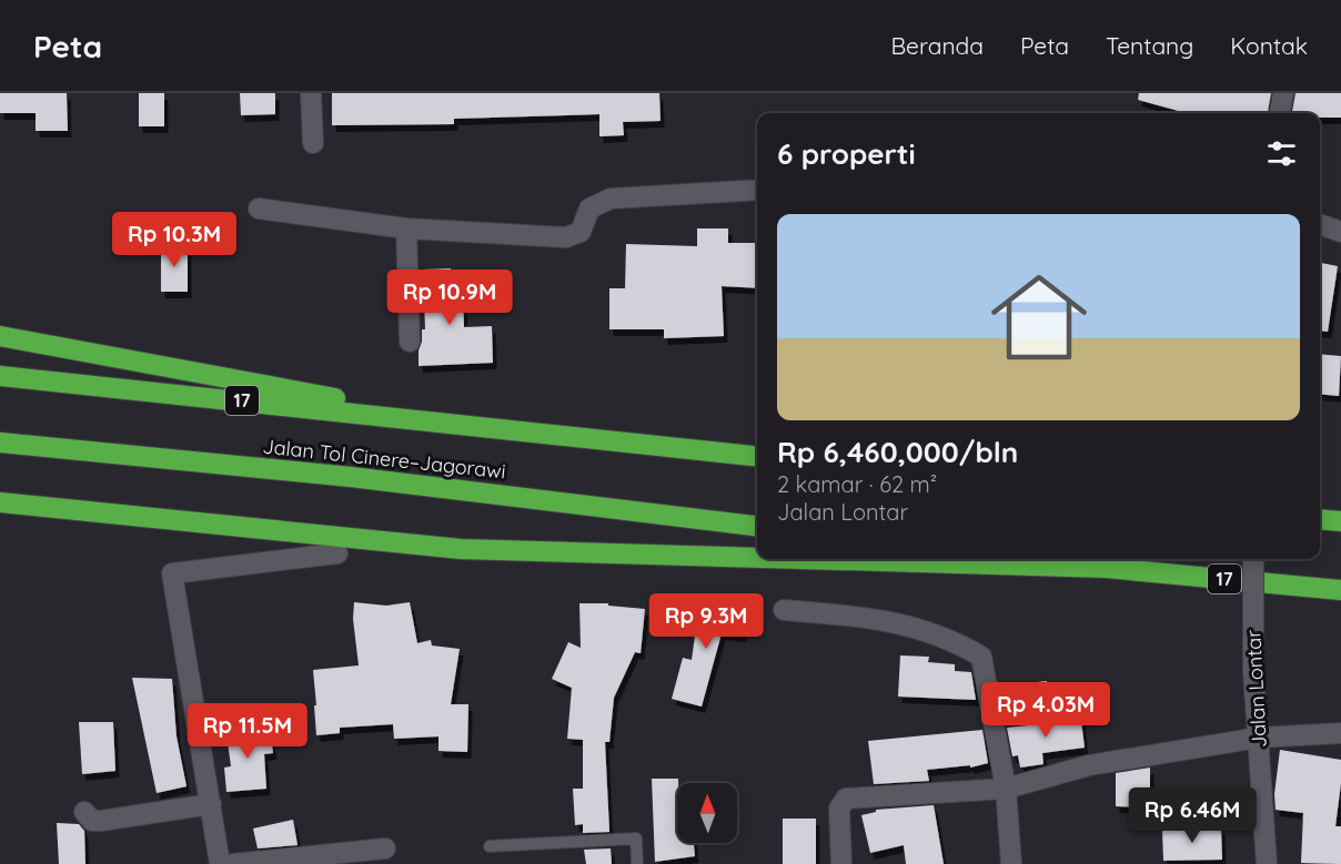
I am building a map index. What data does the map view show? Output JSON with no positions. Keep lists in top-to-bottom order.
{
  "streets": {
    "highway": ["17", "Jalan Tol Cinere–Jagorawi"],
    "street": ["Jalan Lontar"]
  },
  "north": "top",
  "page": {
    "header": "Peta",
    "nav": [
      "Beranda",
      "Peta",
      "Tentang",
      "Kontak"
    ],
    "heading": "6 properti",
    "list": [
      {
        "name": "Rp 6,460,000/bln",
        "note": "2 kamar · 62 m² · Jalan Lontar"
      }
    ],
    "price": [
      "Rp 10.3M",
      "Rp 10.9M",
      "Rp 9.3M",
      "Rp 4.03M",
      "Rp 11.5M",
      "Rp 6.46M"
    ]
  }
}
